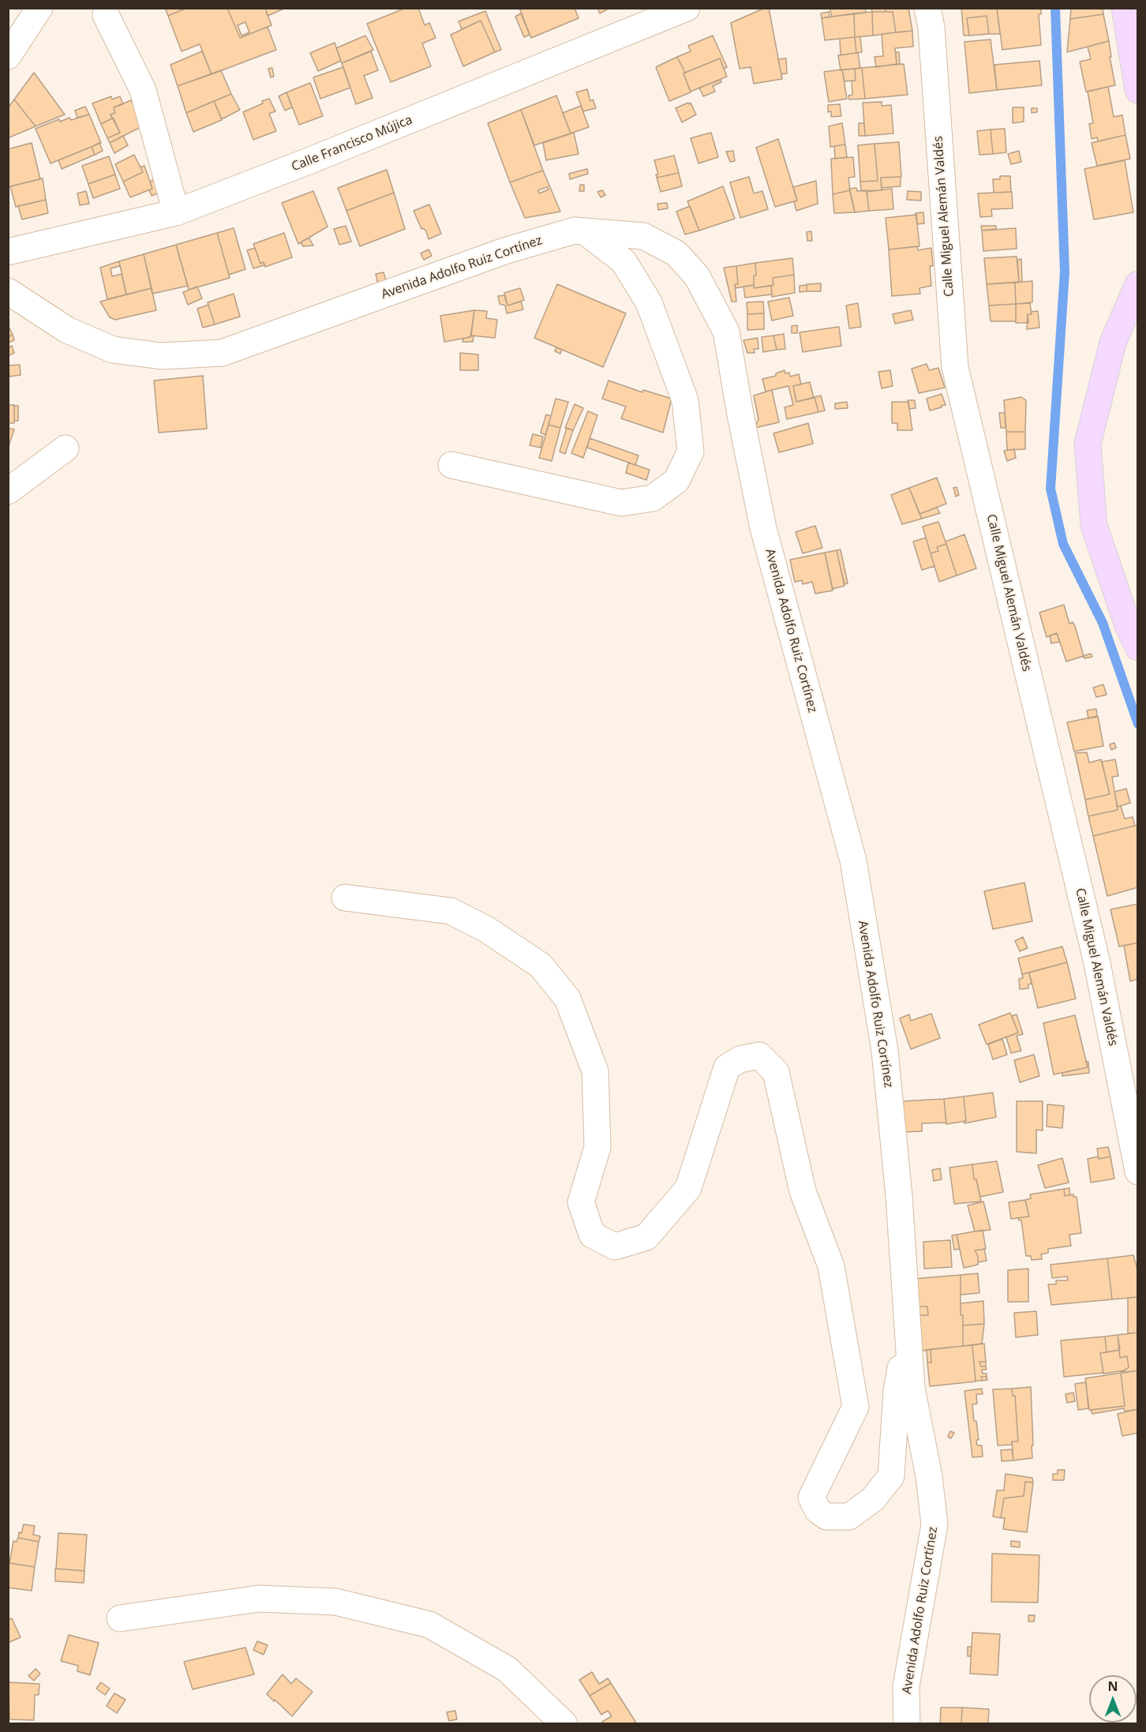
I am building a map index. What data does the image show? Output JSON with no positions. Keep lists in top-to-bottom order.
{
  "streets": {
    "street": ["Calle Francisco Mújica", "Calle Miguel Alemán Valdés", "Avenida Adolfo Ruiz Cortínez"]
  },
  "north": "top"
}
